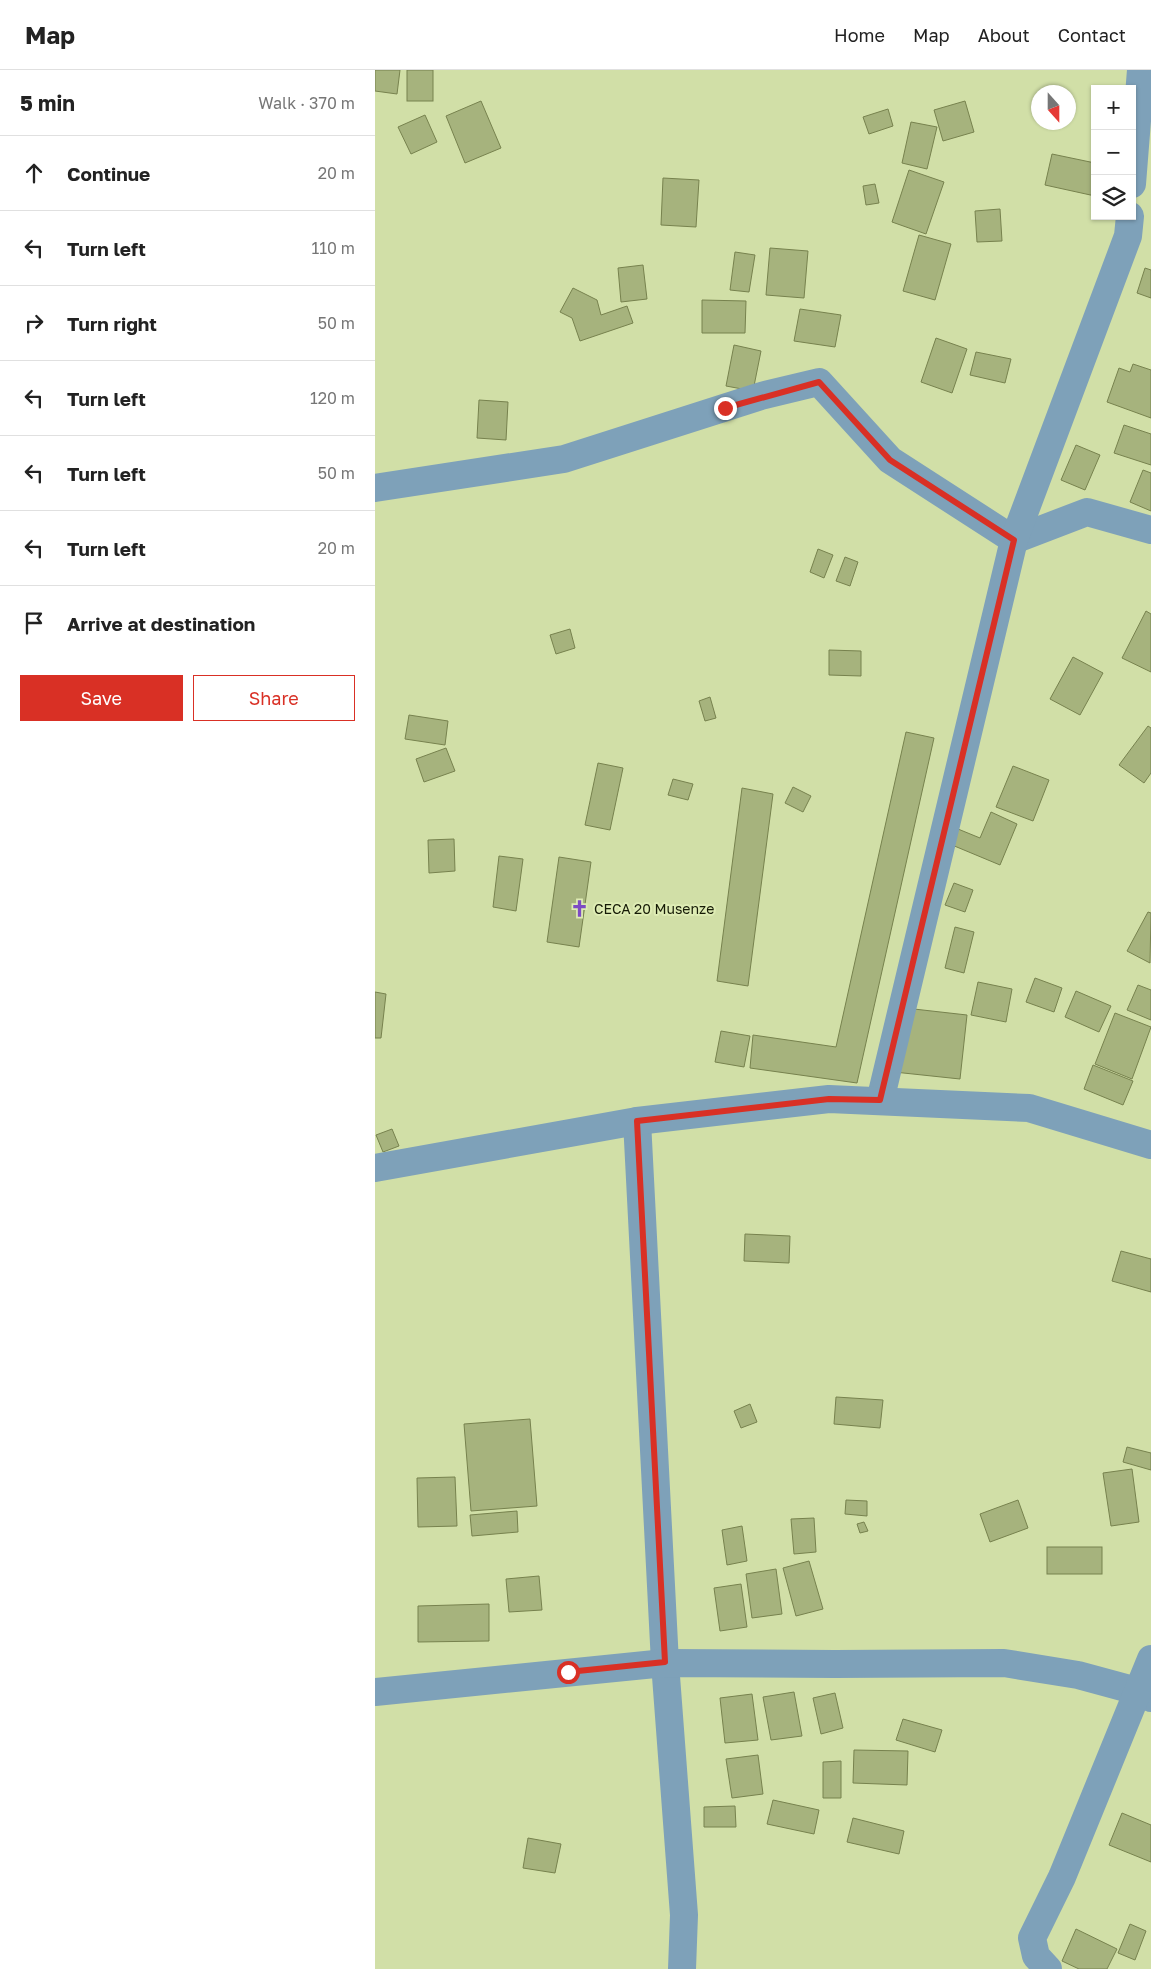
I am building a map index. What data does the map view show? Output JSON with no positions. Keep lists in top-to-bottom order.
{
  "places": {
    "church": ["CECA 20 Musenze"]
  },
  "north": "bottom",
  "page": {
    "header": "Map",
    "nav": [
      "Home",
      "Map",
      "About",
      "Contact"
    ],
    "heading": ["5 min", "Walk · 370 m"],
    "map_buttons": ["+", "−"],
    "list": [
      ["Continue", "20 m"],
      ["Turn left", "110 m"],
      ["Turn right", "50 m"],
      ["Turn left", "120 m"],
      ["Turn left", "50 m"],
      ["Turn left", "20 m"],
      "Arrive at destination"
    ],
    "buttons": ["Save", "Share"]
  }
}
